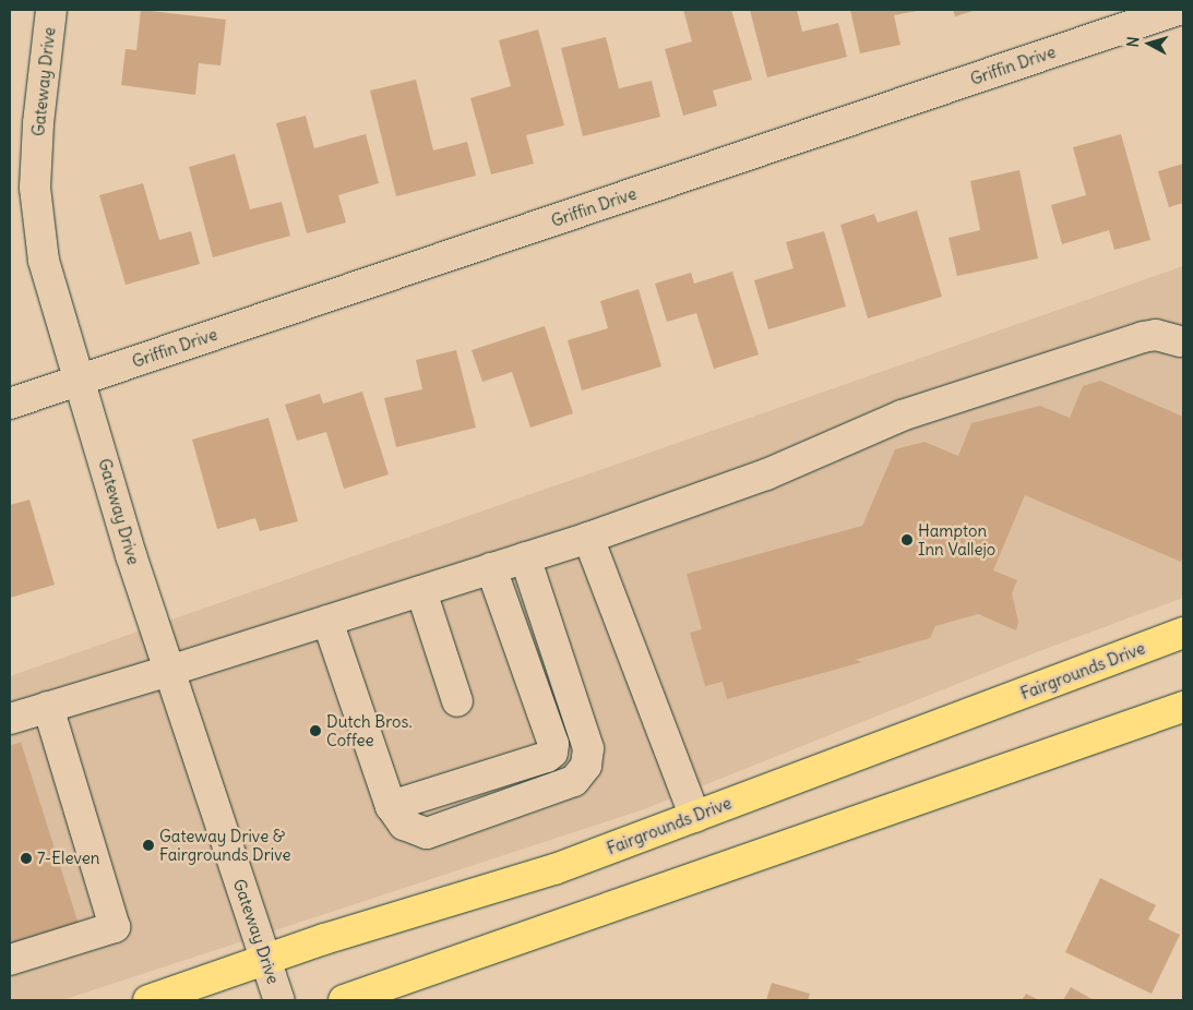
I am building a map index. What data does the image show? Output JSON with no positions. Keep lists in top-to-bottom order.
{
  "streets": {
    "main road": ["Fairgrounds Drive"],
    "street": ["Griffin Drive", "Gateway Drive"]
  },
  "crossings": [
    ["Griffin Drive", "Gateway Drive"],
    ["Gateway Drive", "Fairgrounds Drive"]
  ],
  "places": [
    "Hampton Inn Vallejo",
    "Dutch Bros. Coffee",
    "Gateway Drive & Fairgrounds Drive",
    "7-Eleven"
  ],
  "north": "left"
}
